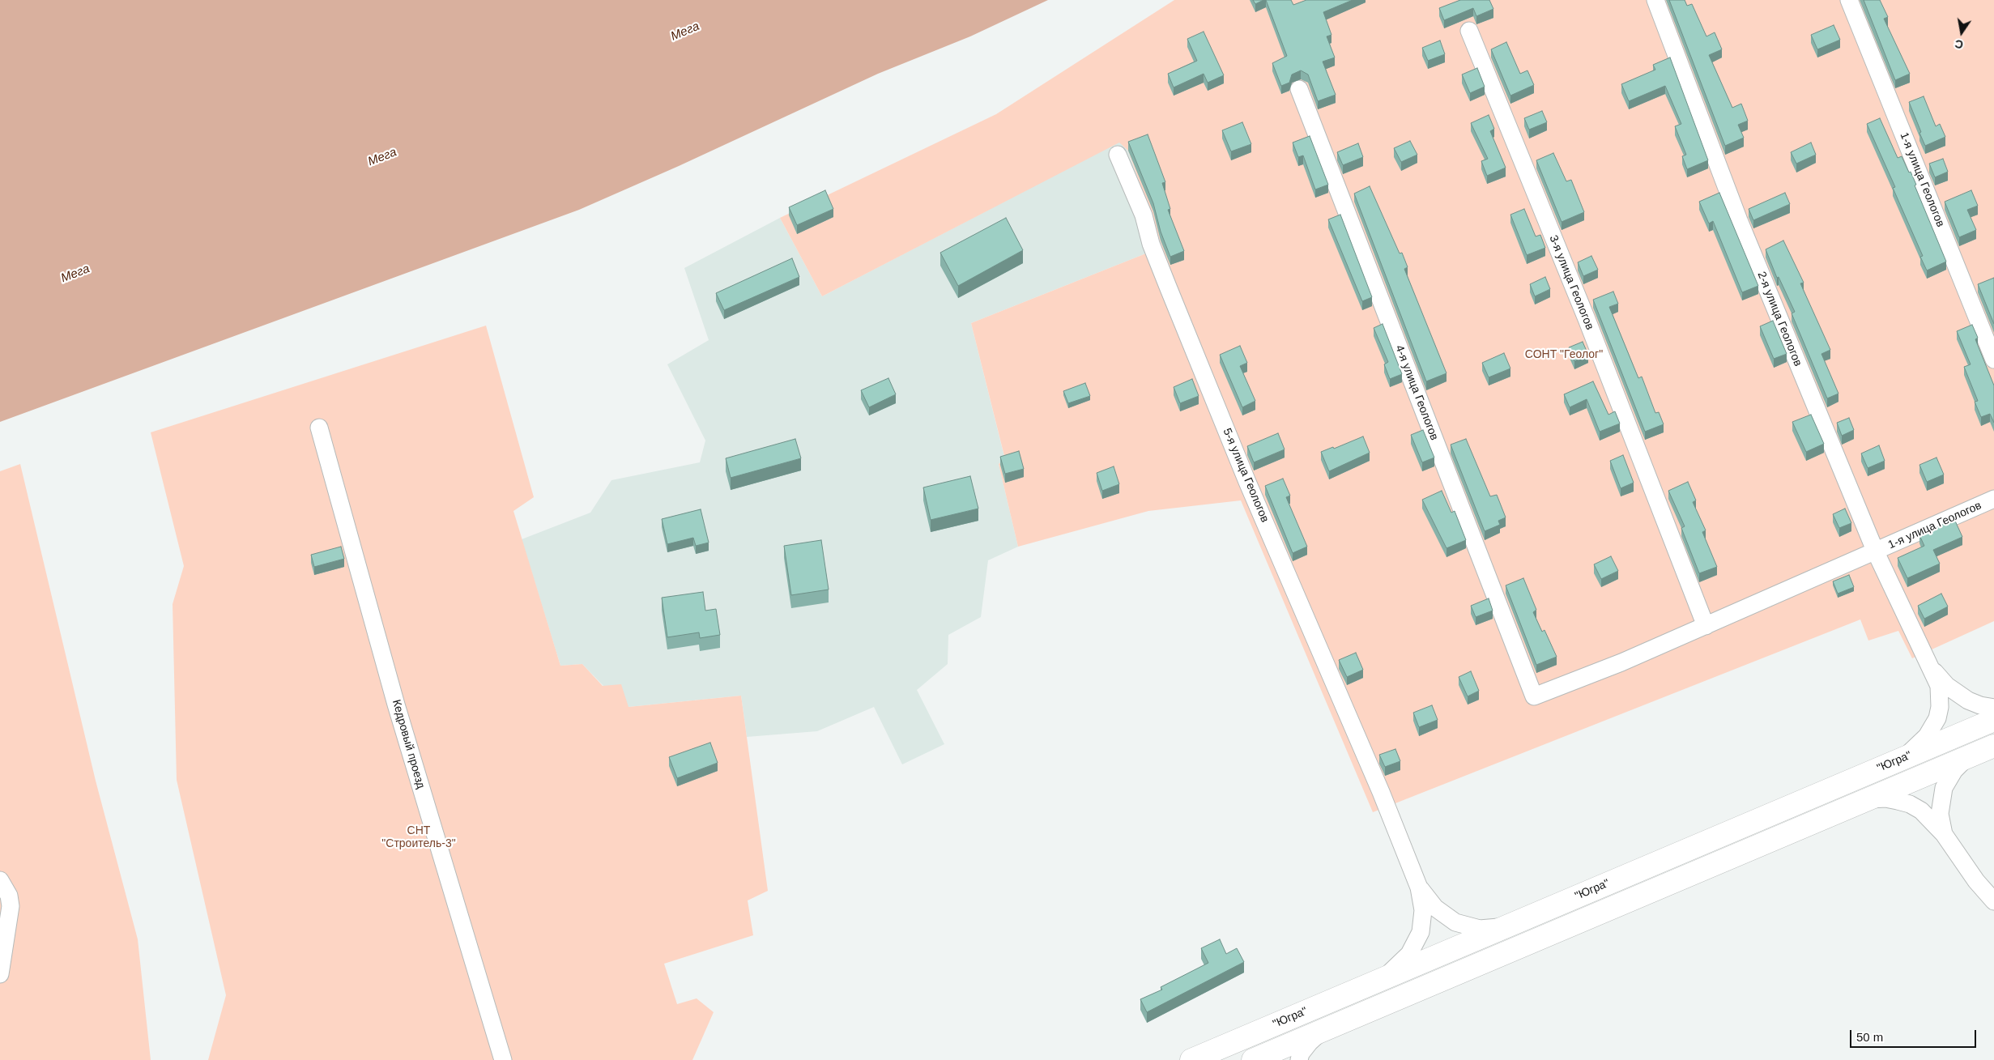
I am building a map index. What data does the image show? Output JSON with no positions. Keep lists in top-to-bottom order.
{
  "streets": {
    "highway": ["\"Югра\""],
    "street": [
      "1-я улица Геологов",
      "3-я улица Геологов",
      "2-я улица Геологов",
      "4-я улица Геологов",
      "5-я улица Геологов",
      "Кедровый проезд"
    ]
  },
  "crossings": [
    ["1-я улица Геологов", "3-я улица Геологов"],
    ["1-я улица Геологов", "2-я улица Геологов"],
    ["1-я улица Геологов", "4-я улица Геологов"]
  ],
  "water": ["Мега"],
  "parks": ["СОНТ \"Геолог\"", "СНТ \"Строитель-3\""],
  "scale_bar": "50 m",
  "north": "bottom"
}
